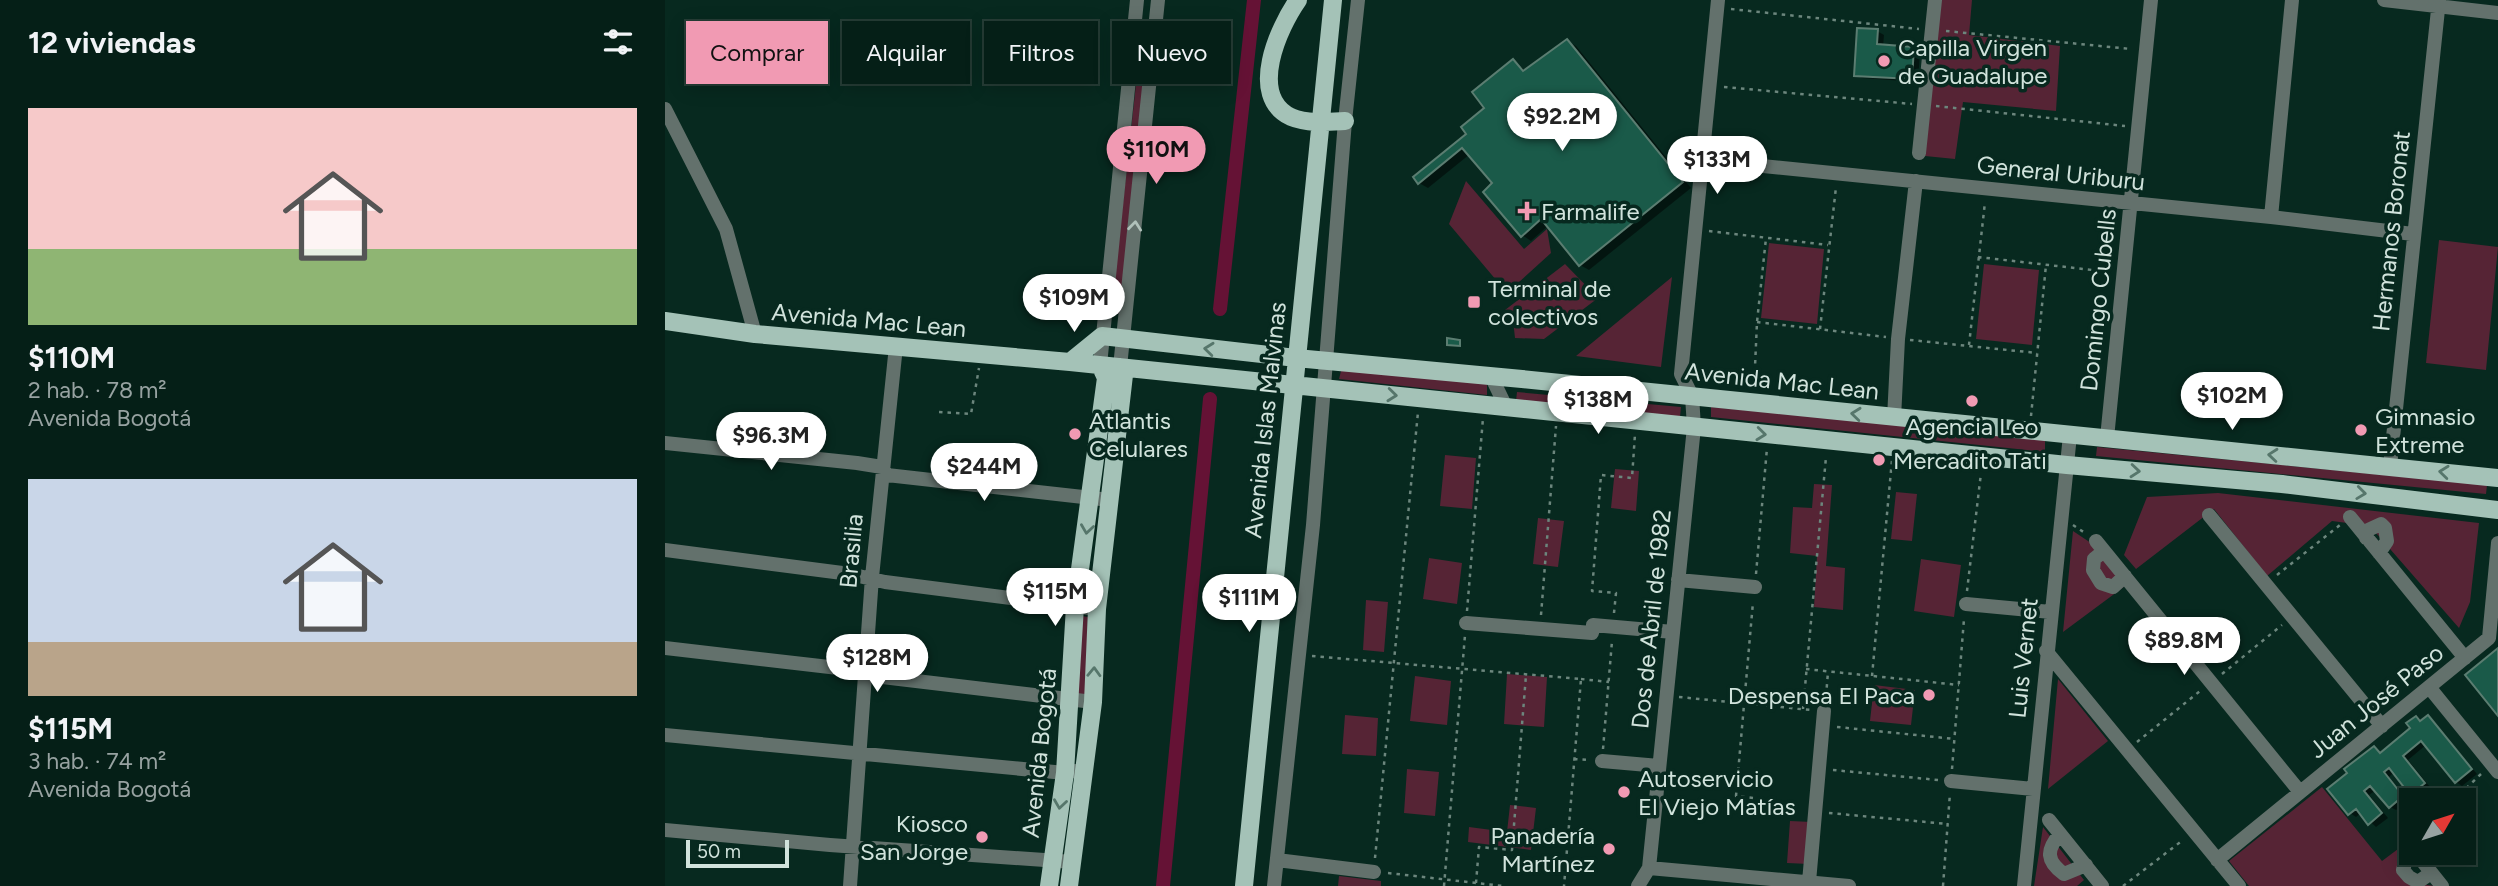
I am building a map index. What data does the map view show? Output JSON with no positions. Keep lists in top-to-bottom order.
{
  "streets": {
    "main road": ["Avenida Mac Lean", "Avenida Islas Malvinas", "Avenida Bogotá"],
    "street": [
      "General Uriburu",
      "Hermanos Boronat",
      "Domingo Cubells",
      "Brasilia",
      "Dos de Abril de 1982",
      "Luis Vernet",
      "Juan José Paso"
    ]
  },
  "crossings": [
    ["General Uriburu", "Hermanos Boronat"],
    ["General Uriburu", "Domingo Cubells"],
    ["General Uriburu", "Dos de Abril de 1982"],
    ["Hermanos Boronat", "Avenida Mac Lean"],
    ["Domingo Cubells", "Avenida Mac Lean"],
    ["Avenida Mac Lean", "Avenida Islas Malvinas"],
    ["Avenida Mac Lean", "Brasilia"],
    ["Avenida Mac Lean", "Dos de Abril de 1982"],
    ["Avenida Mac Lean", "Luis Vernet"],
    ["Avenida Mac Lean", "Avenida Bogotá"]
  ],
  "places": {
    "other": [
      "Capilla Virgen de Guadalupe",
      "Agencia Leo",
      "Gimnasio Extreme",
      "Atlantis Celulares",
      "Mercadito Tati",
      "Despensa El Paca",
      "Autoservicio El Viejo Matías",
      "Kiosco San Jorge",
      "Panadería Martínez"
    ],
    "health": ["Farmalife"],
    "transit": ["Terminal de colectivos"]
  },
  "scale_bar": "50 m",
  "north": "top right",
  "page": {
    "heading": "12 viviendas",
    "chip": [
      "Comprar",
      "Alquilar",
      "Filtros",
      "Nuevo"
    ],
    "list": [
      {
        "name": "$110M",
        "note": "2 hab. · 78 m² · Avenida Bogotá"
      },
      {
        "name": "$115M",
        "note": "3 hab. · 74 m² · Avenida Bogotá"
      }
    ],
    "price": [
      "$92.2M",
      "$110M",
      "$133M",
      "$109M",
      "$102M",
      "$138M",
      "$96.3M",
      "$244M",
      "$115M",
      "$111M",
      "$89.8M",
      "$128M"
    ],
    "scale": "50 m"
  }
}
